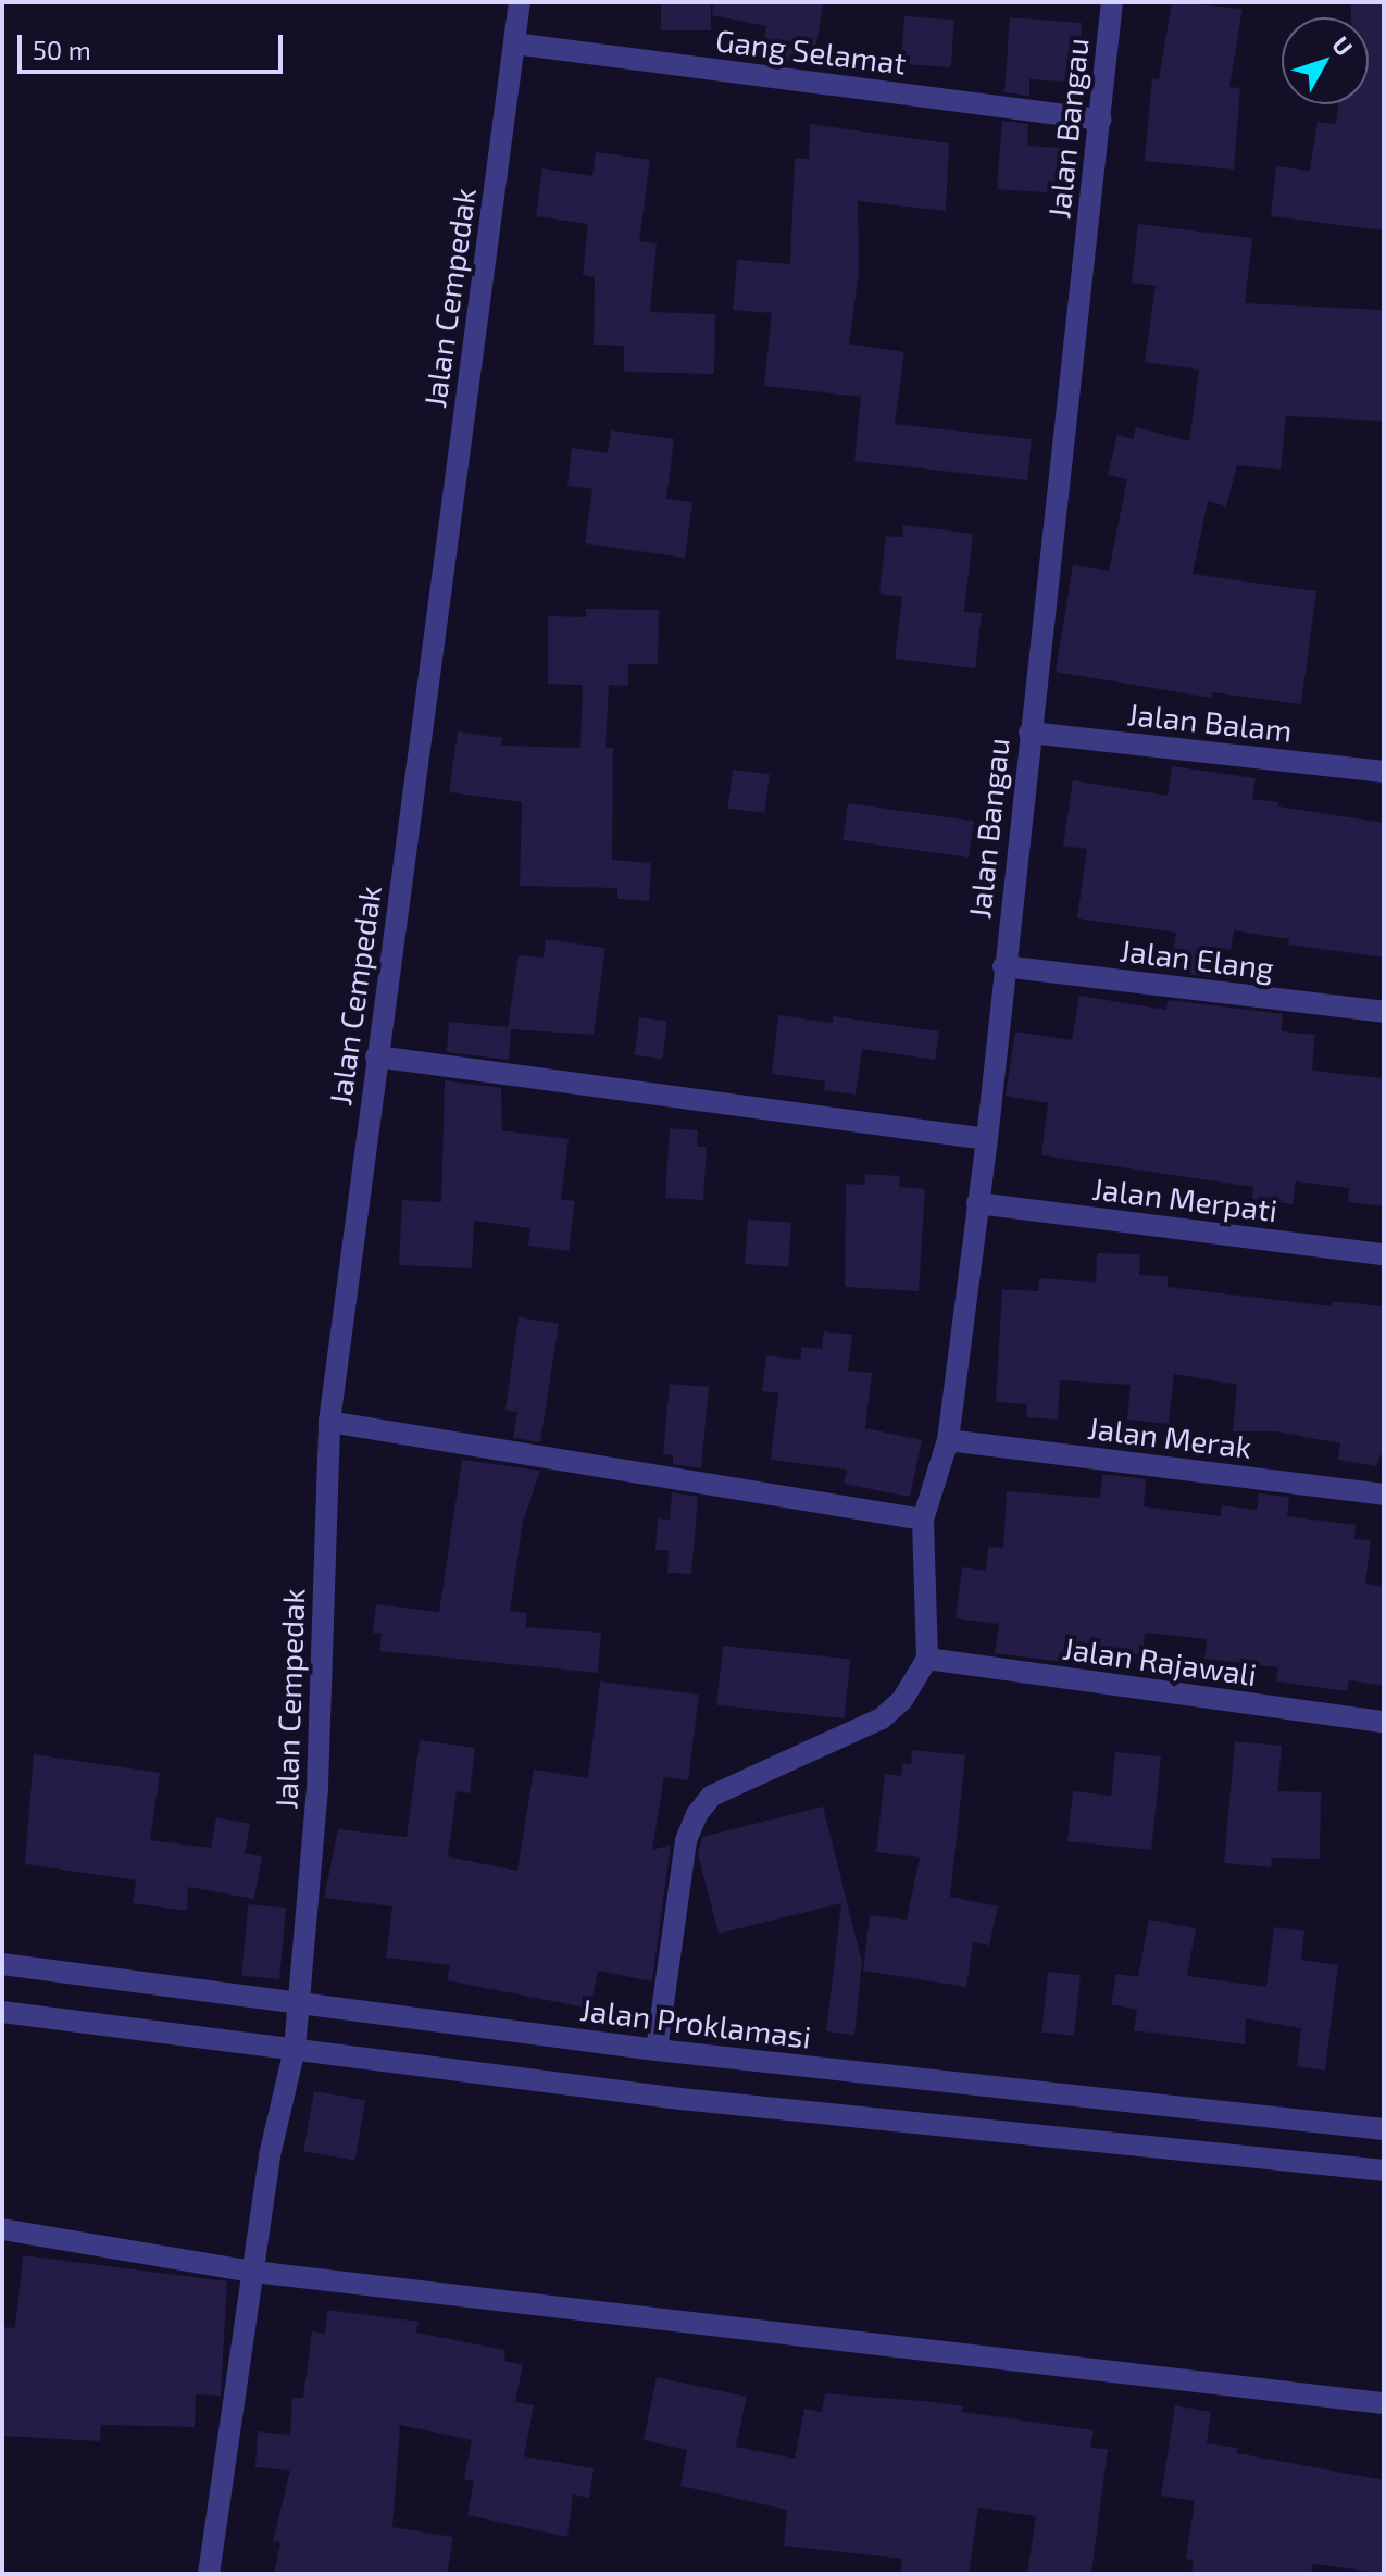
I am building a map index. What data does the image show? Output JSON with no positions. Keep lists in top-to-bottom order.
{
  "streets": {
    "street": [
      "Gang Selamat",
      "Jalan Bangau",
      "Jalan Cempedak",
      "Jalan Balam",
      "Jalan Elang",
      "Jalan Merpati",
      "Jalan Merak",
      "Jalan Rajawali",
      "Jalan Proklamasi"
    ]
  },
  "crossings": [
    ["Gang Selamat", "Jalan Bangau"],
    ["Gang Selamat", "Jalan Cempedak"],
    ["Jalan Bangau", "Jalan Balam"],
    ["Jalan Bangau", "Jalan Elang"],
    ["Jalan Bangau", "Jalan Merpati"],
    ["Jalan Bangau", "Jalan Merak"],
    ["Jalan Bangau", "Jalan Rajawali"],
    ["Jalan Cempedak", "Jalan Proklamasi"]
  ],
  "scale_bar": "50 m",
  "north": "top right"
}
